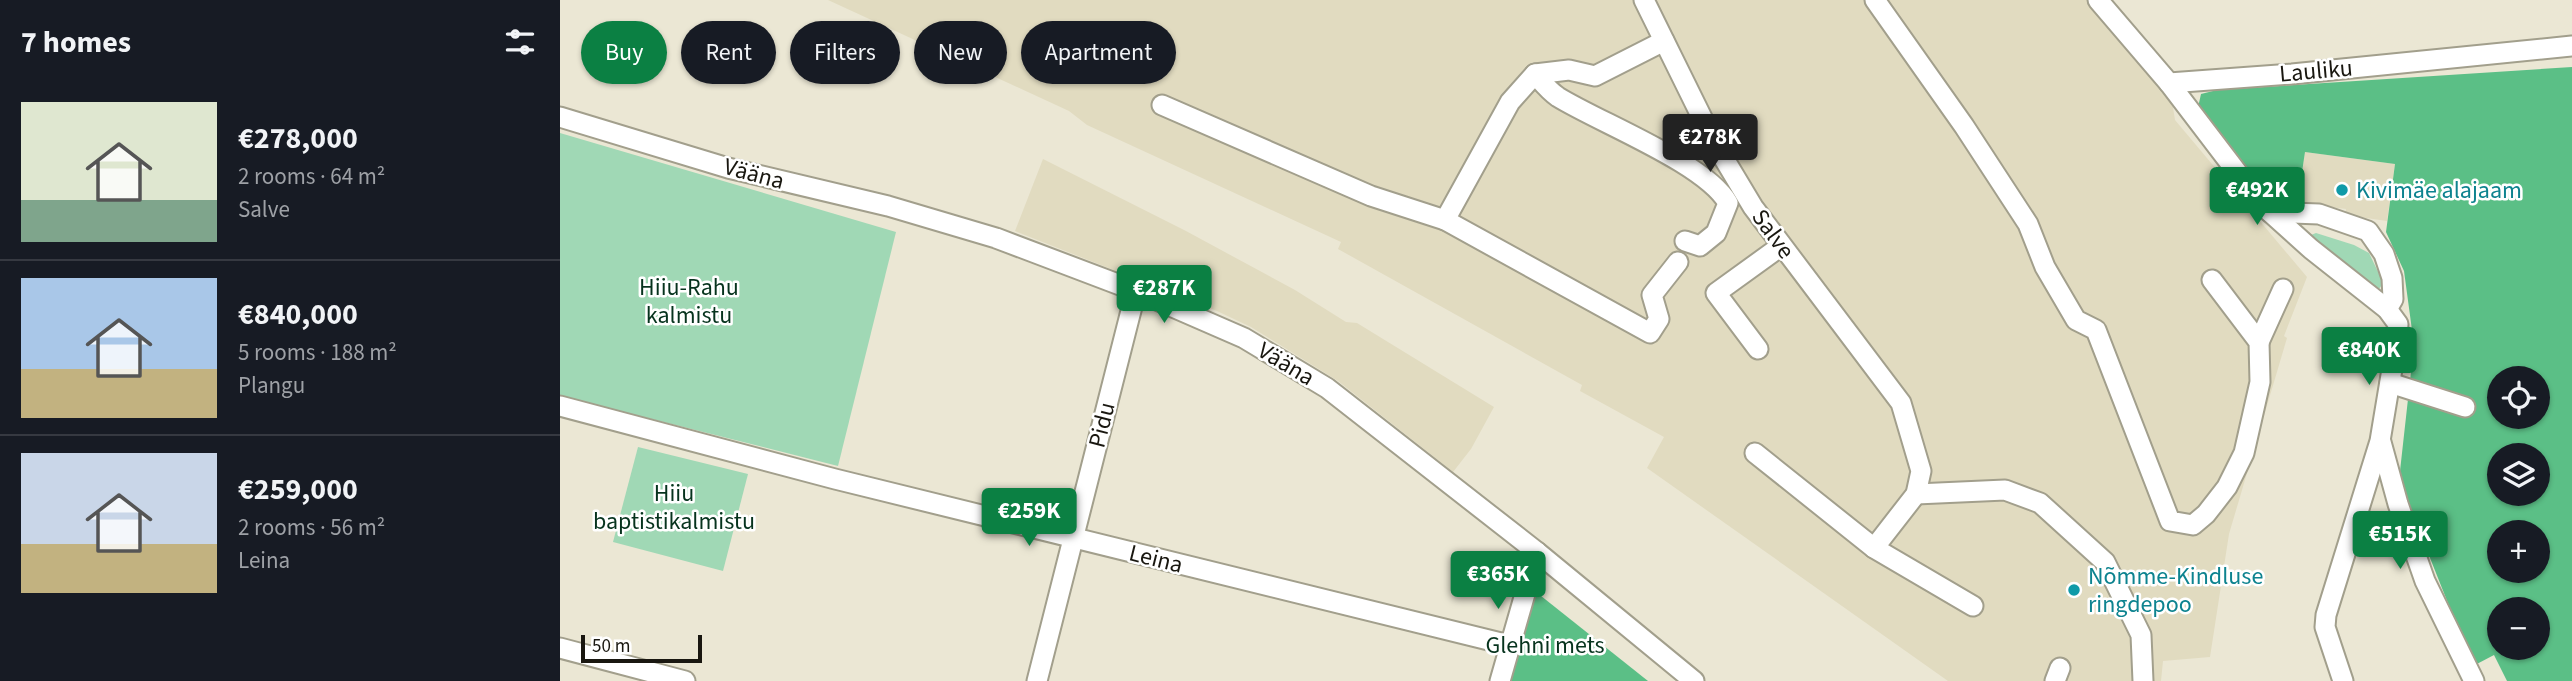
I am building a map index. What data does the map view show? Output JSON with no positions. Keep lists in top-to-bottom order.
{
  "streets": {
    "street": [
      "Lauliku",
      "Vääna",
      "Salve",
      "Pidu",
      "Leina"
    ]
  },
  "crossings": [
    ["Vääna", "Pidu"],
    ["Pidu", "Leina"]
  ],
  "parks": ["Hiiu-Rahu kalmistu", "Hiiu baptistikalmistu", "Glehni mets"],
  "places": ["Kivimäe alajaam", "Nõmme-Kindluse ringdepoo"],
  "scale_bar": "50 m",
  "page": {
    "heading": "7 homes",
    "chip": [
      "Buy",
      "Rent",
      "Filters",
      "New",
      "Apartment"
    ],
    "list": [
      {
        "name": "€278,000",
        "note": "2 rooms · 64 m² · Salve"
      },
      {
        "name": "€840,000",
        "note": "5 rooms · 188 m² · Plangu"
      },
      {
        "name": "€259,000",
        "note": "2 rooms · 56 m² · Leina"
      }
    ],
    "price": [
      "€278K",
      "€492K",
      "€287K",
      "€840K",
      "€259K",
      "€515K",
      "€365K"
    ],
    "map_buttons": ["+", "−"],
    "scale": "50 m"
  }
}
